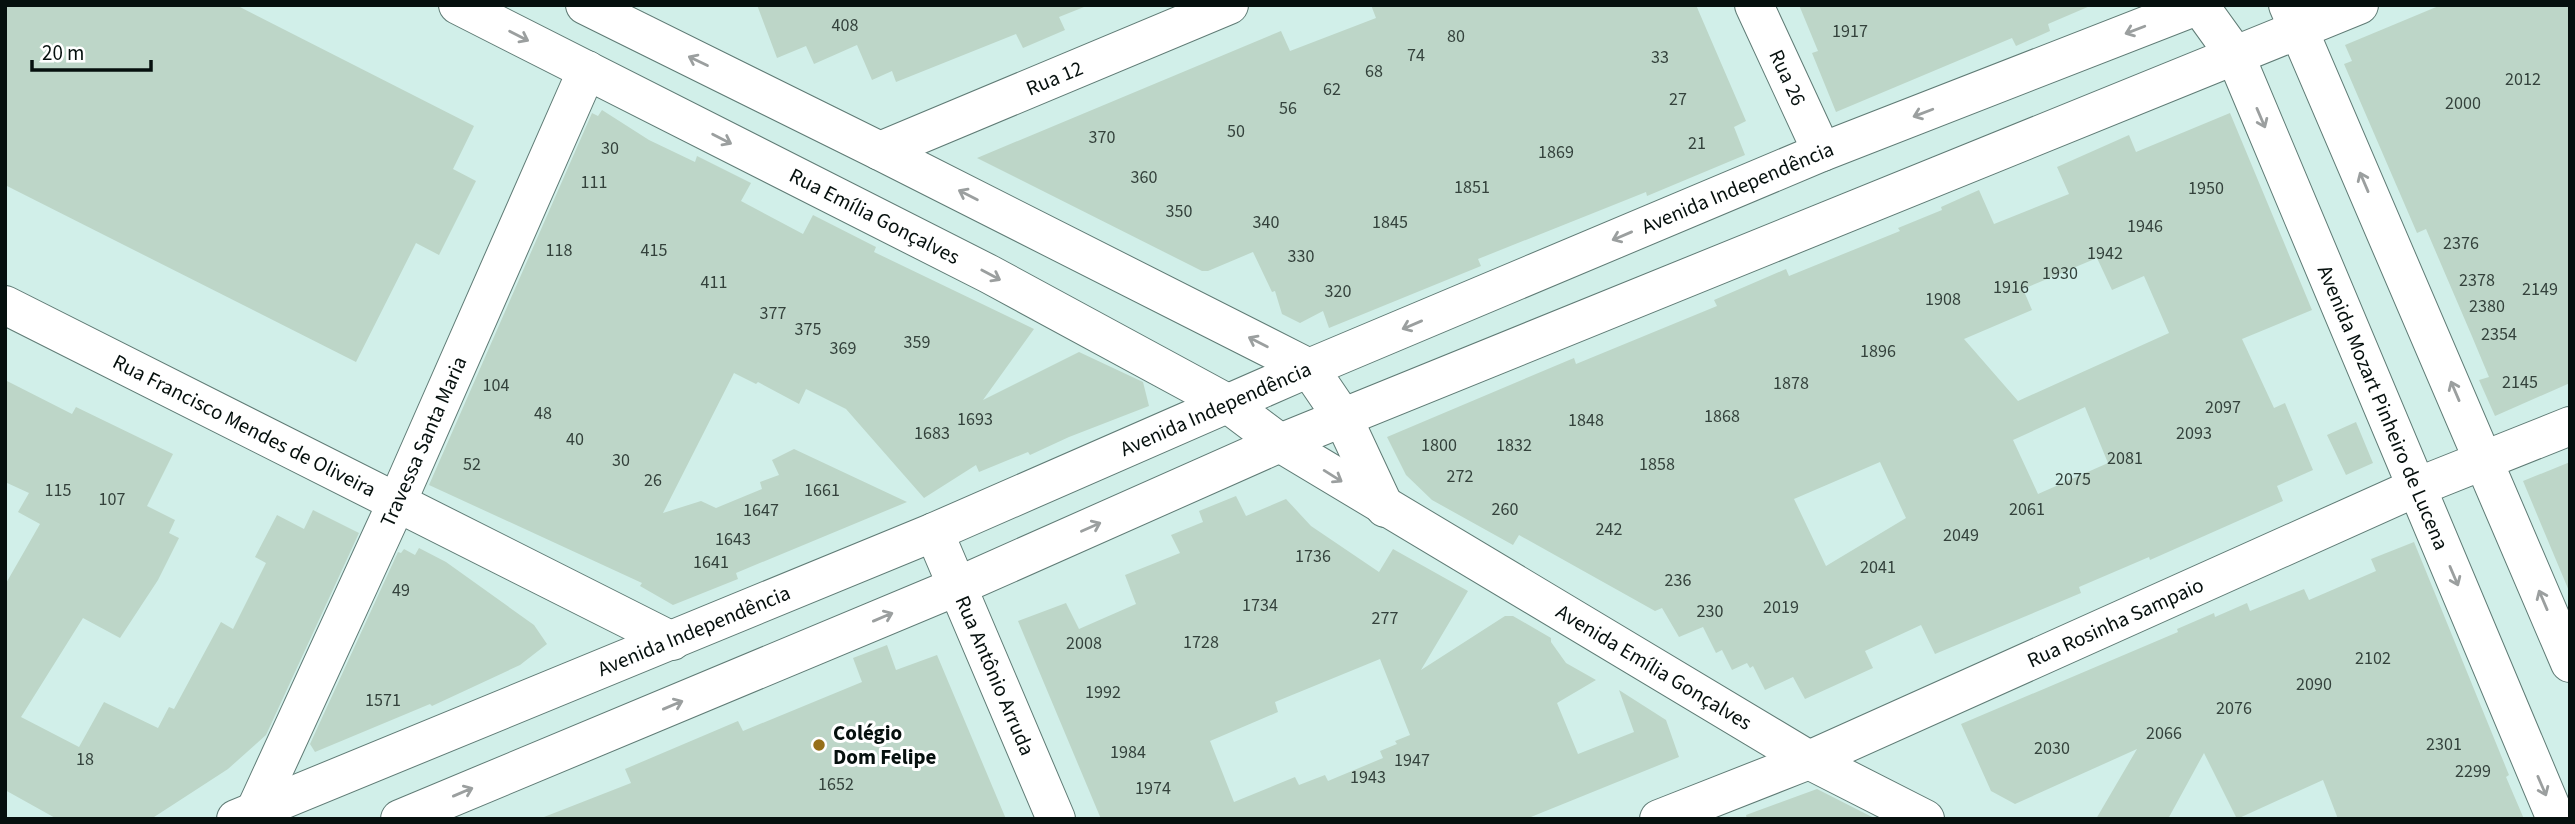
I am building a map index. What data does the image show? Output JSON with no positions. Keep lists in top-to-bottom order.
{
  "streets": {
    "street": [
      "Rua 12",
      "Rua 26",
      "Avenida Independência",
      "Rua Emília Gonçalves",
      "Avenida Mozart Pinheiro de Lucena",
      "Rua Francisco Mendes de Oliveira",
      "Travessa Santa Maria",
      "Rua Rosinha Sampaio",
      "Avenida Emília Gonçalves",
      "Rua Antônio Arruda"
    ]
  },
  "crossings": [
    ["Rua 26", "Avenida Independência"],
    ["Avenida Independência", "Rua Emília Gonçalves"],
    ["Avenida Independência", "Avenida Mozart Pinheiro de Lucena"],
    ["Avenida Independência", "Rua Francisco Mendes de Oliveira"],
    ["Avenida Independência", "Travessa Santa Maria"],
    ["Avenida Independência", "Rua Antônio Arruda"],
    ["Rua Emília Gonçalves", "Travessa Santa Maria"],
    ["Rua Emília Gonçalves", "Avenida Emília Gonçalves"],
    ["Avenida Mozart Pinheiro de Lucena", "Rua Rosinha Sampaio"],
    ["Rua Francisco Mendes de Oliveira", "Travessa Santa Maria"],
    ["Rua Rosinha Sampaio", "Avenida Emília Gonçalves"]
  ],
  "places": ["Colégio Dom Felipe"],
  "house_numbers": [
    "408",
    "1917",
    "80",
    "74",
    "33",
    "68",
    "2012",
    "62",
    "27",
    "2000",
    "56",
    "50",
    "370",
    "21",
    "30",
    "1869",
    "360",
    "111",
    "1851",
    "1950",
    "350",
    "340",
    "1845",
    "1946",
    "2376",
    "118",
    "415",
    "1942",
    "330",
    "1930",
    "2378",
    "411",
    "1916",
    "2149",
    "320",
    "1908",
    "2380",
    "377",
    "375",
    "2354",
    "359",
    "369",
    "1896",
    "2145",
    "1878",
    "104",
    "2097",
    "48",
    "1868",
    "1693",
    "1848",
    "1683",
    "2093",
    "40",
    "1800",
    "1832",
    "2081",
    "30",
    "52",
    "1858",
    "272",
    "2075",
    "26",
    "115",
    "1661",
    "107",
    "260",
    "2061",
    "1647",
    "242",
    "2049",
    "1643",
    "1736",
    "1641",
    "2041",
    "236",
    "49",
    "1734",
    "2019",
    "230",
    "277",
    "1728",
    "2008",
    "2102",
    "2090",
    "1992",
    "1571",
    "2076",
    "2066",
    "2301",
    "2030",
    "1984",
    "18",
    "1947",
    "2299",
    "1943",
    "1652",
    "1974"
  ],
  "scale_bar": "20 m"
}
